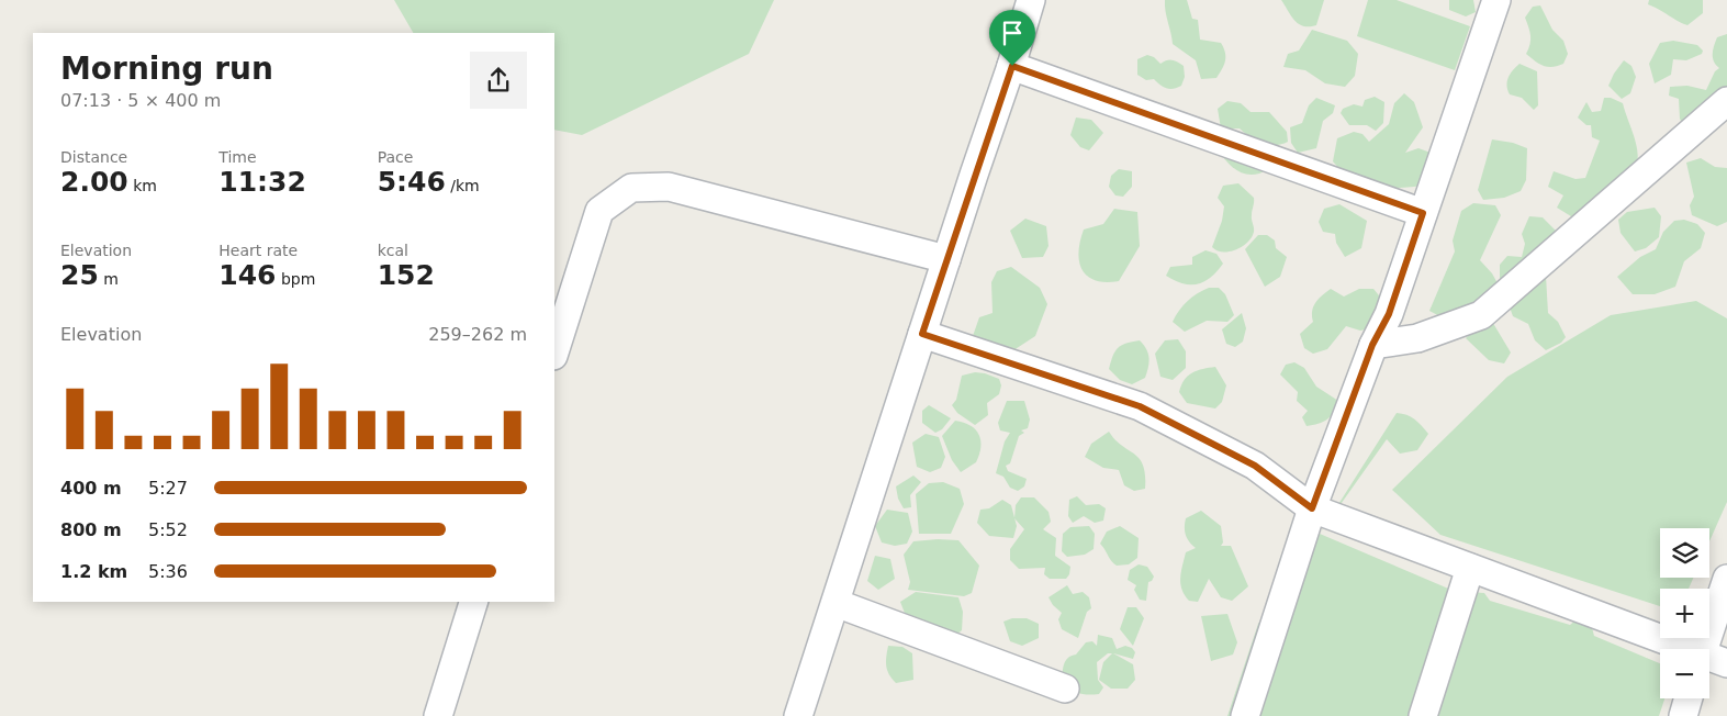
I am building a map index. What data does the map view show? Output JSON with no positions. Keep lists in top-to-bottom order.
{
  "page": {
    "heading": ["Morning run", "07:13 · 5 × 400 m"],
    "stats": [
      ["Distance", "2.00 km"],
      ["Time", "11:32"],
      ["Pace", "5:46 /km"],
      ["Elevation", "25 m"],
      ["Heart rate", "146 bpm"],
      ["kcal", "152"]
    ],
    "chart": ["Elevation", "259–262 m"],
    "list": [
      {
        "name": "400 m",
        "note": "5:27"
      },
      {
        "name": "800 m",
        "note": "5:52"
      },
      {
        "name": "1.2 km",
        "note": "5:36"
      }
    ],
    "map_buttons": ["+", "−"]
  }
}
